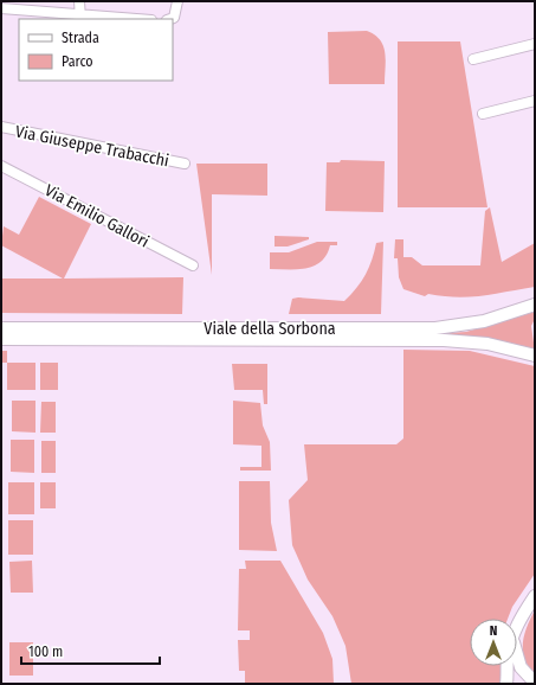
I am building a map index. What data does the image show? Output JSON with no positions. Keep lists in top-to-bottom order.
{
  "streets": {
    "street": ["Via Giuseppe Trabacchi", "Via Emilio Gallori", "Viale della Sorbona"]
  },
  "legend": ["Strada", "Parco"],
  "scale_bar": "100 m",
  "north": "top"
}
